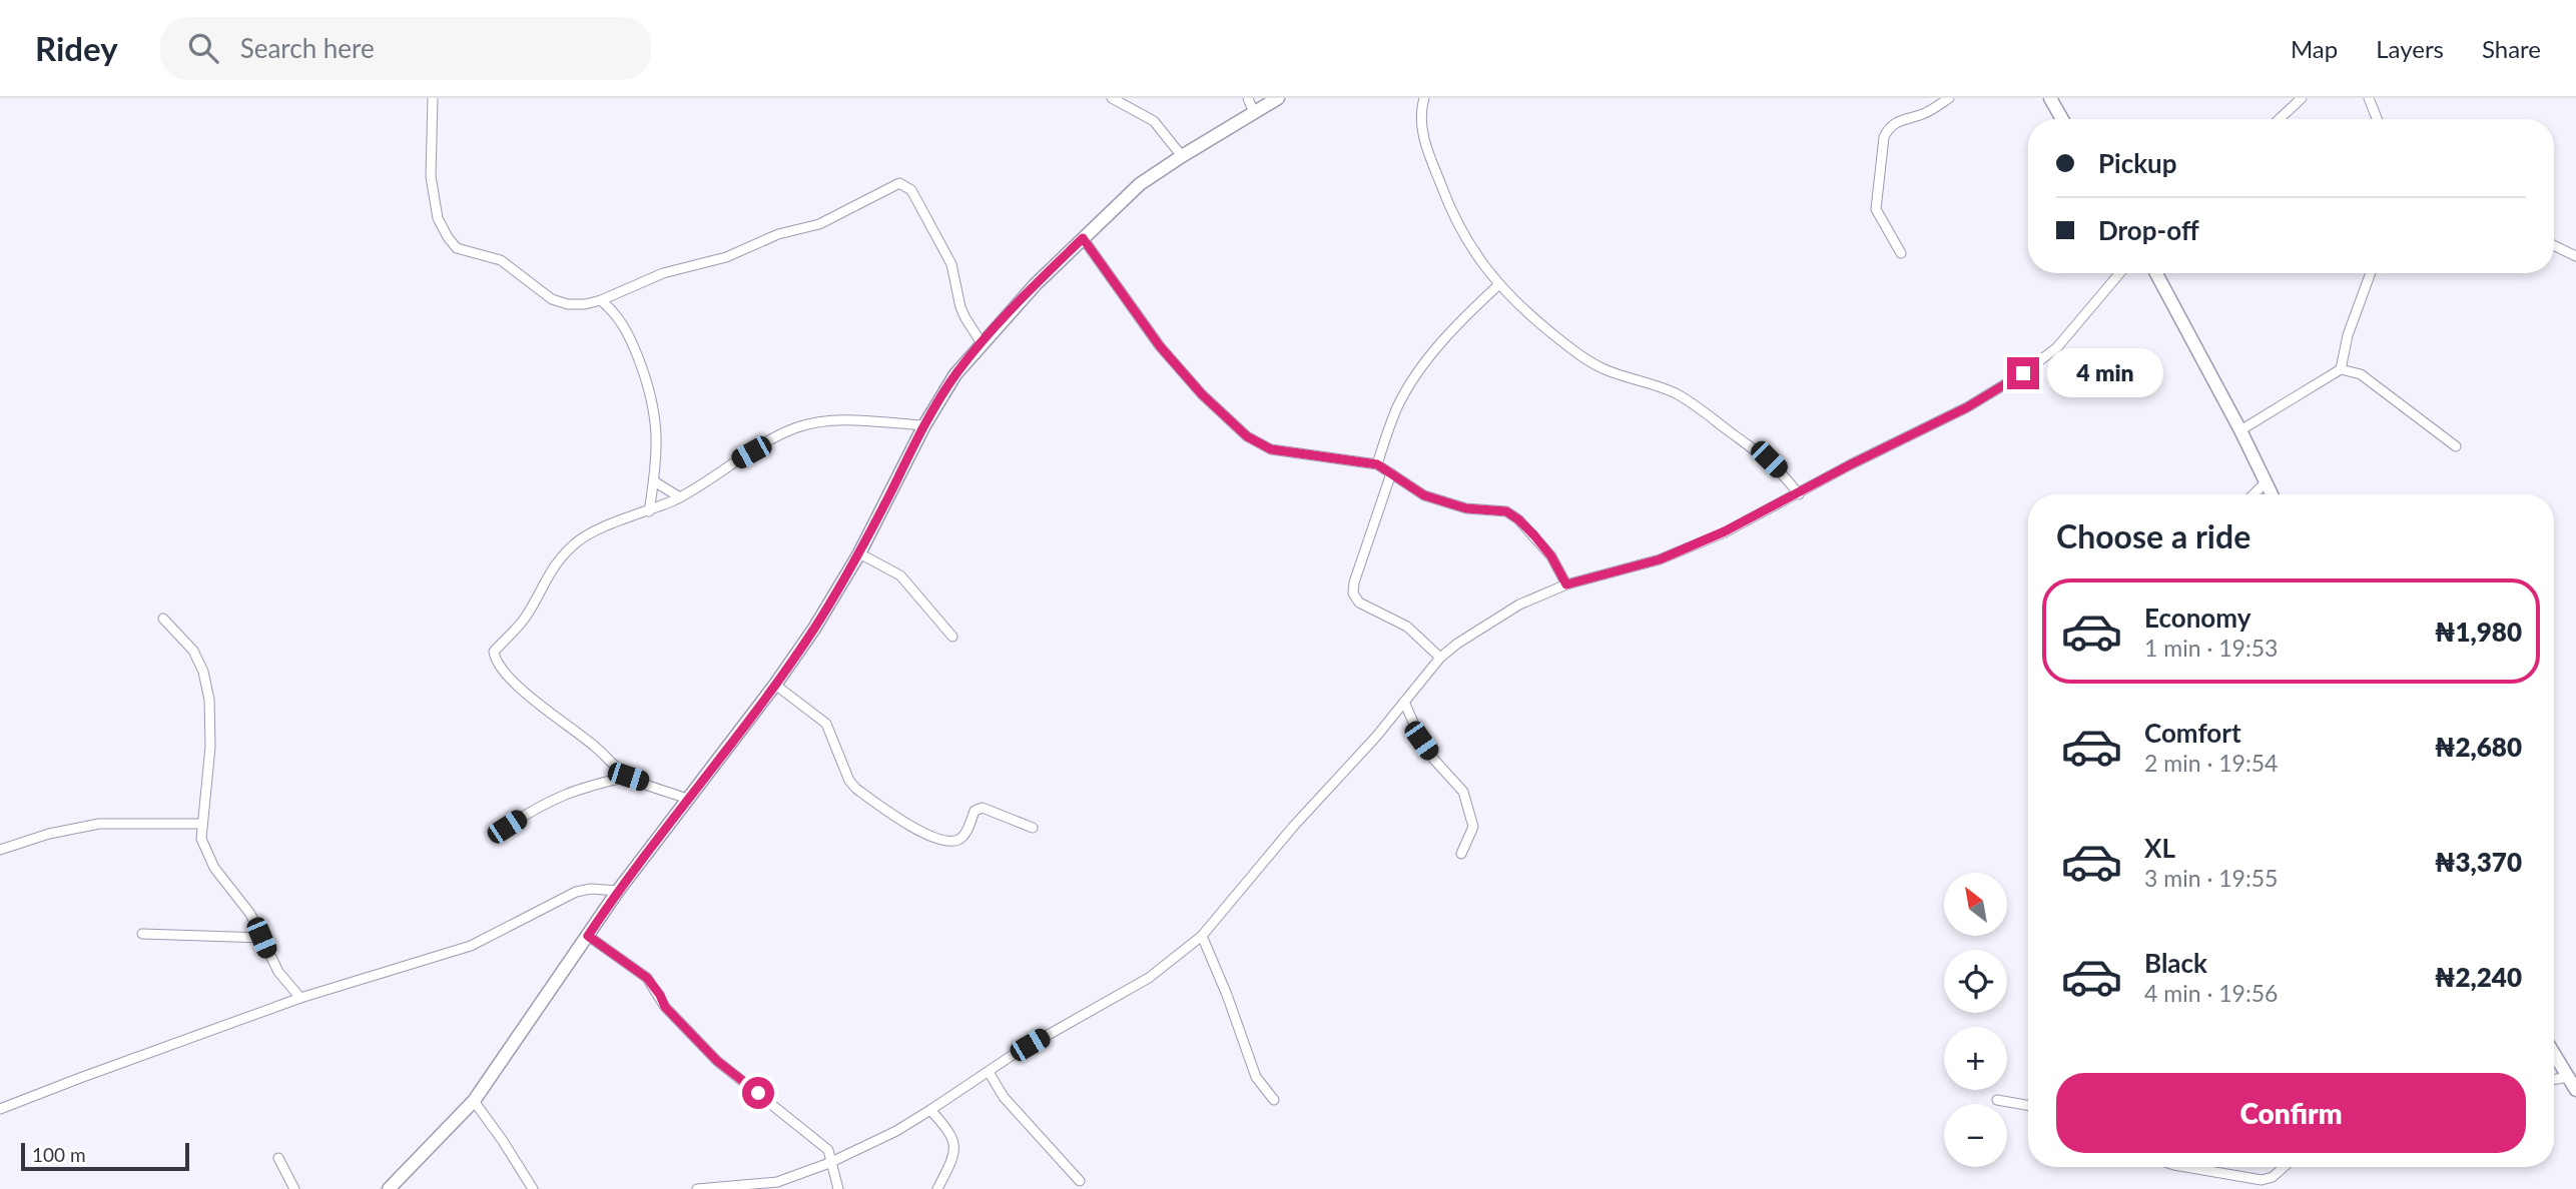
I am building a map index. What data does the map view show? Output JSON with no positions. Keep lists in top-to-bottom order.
{
  "scale_bar": "100 m",
  "north": "top left",
  "page": {
    "header": "Ridey",
    "search": "Search here",
    "nav": ["Map", "Layers", "Share"],
    "banner": ["Pickup", "Drop-off"],
    "bubble": "4 min",
    "heading": "Choose a ride",
    "list": [
      {
        "name": "Economy",
        "note": "1 min · 19:53",
        "value": "₦1,980"
      },
      {
        "name": "Comfort",
        "note": "2 min · 19:54",
        "value": "₦2,680"
      },
      {
        "name": "XL",
        "note": "3 min · 19:55",
        "value": "₦3,370"
      },
      {
        "name": "Black",
        "note": "4 min · 19:56",
        "value": "₦2,240"
      }
    ],
    "map_buttons": ["+", "−"],
    "buttons": "Confirm",
    "scale": "100 m"
  }
}
